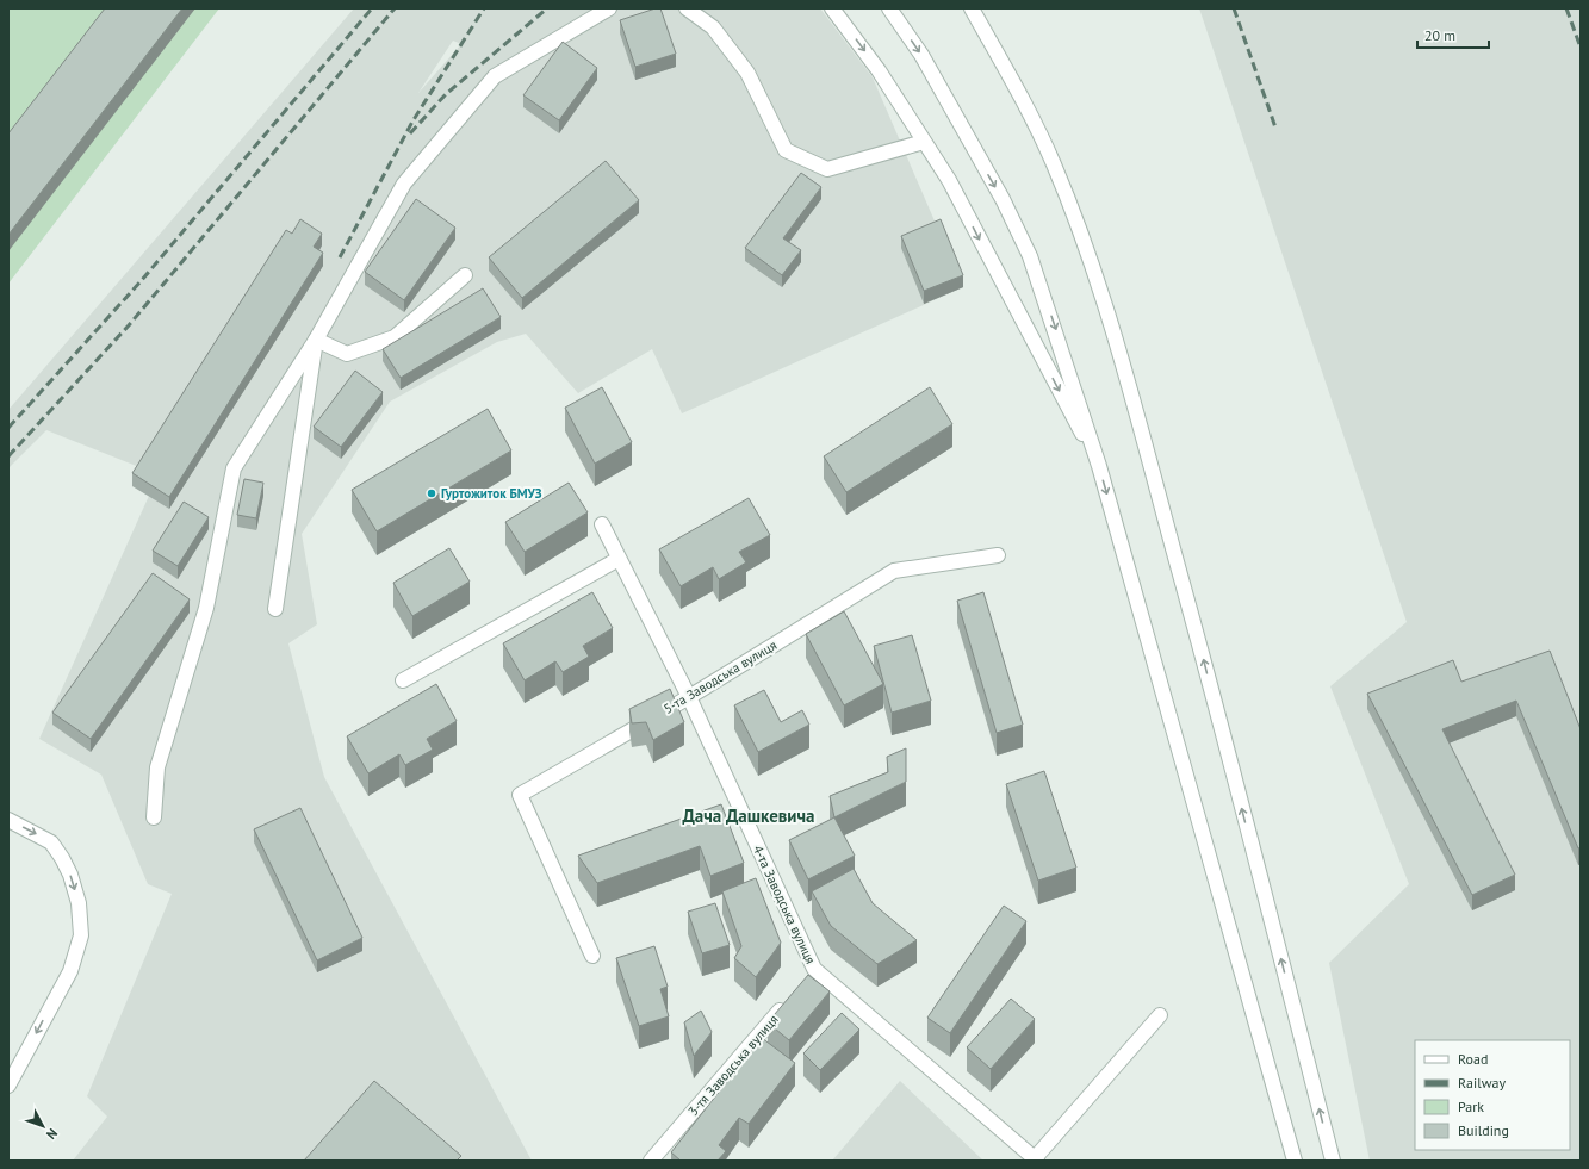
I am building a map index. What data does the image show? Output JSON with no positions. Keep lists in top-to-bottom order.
{
  "streets": {
    "street": ["5-та Заводська вулиця", "4-та Заводська вулиця", "3-тя Заводська вулиця"]
  },
  "crossings": [
    ["5-та Заводська вулиця", "4-та Заводська вулиця"]
  ],
  "districts": ["Дача Дашкевича"],
  "places": ["Гуртожиток БМУЗ"],
  "legend": [
    "Road",
    "Railway",
    "Park",
    "Building"
  ],
  "scale_bar": "20 m",
  "north": "bottom right"
}
